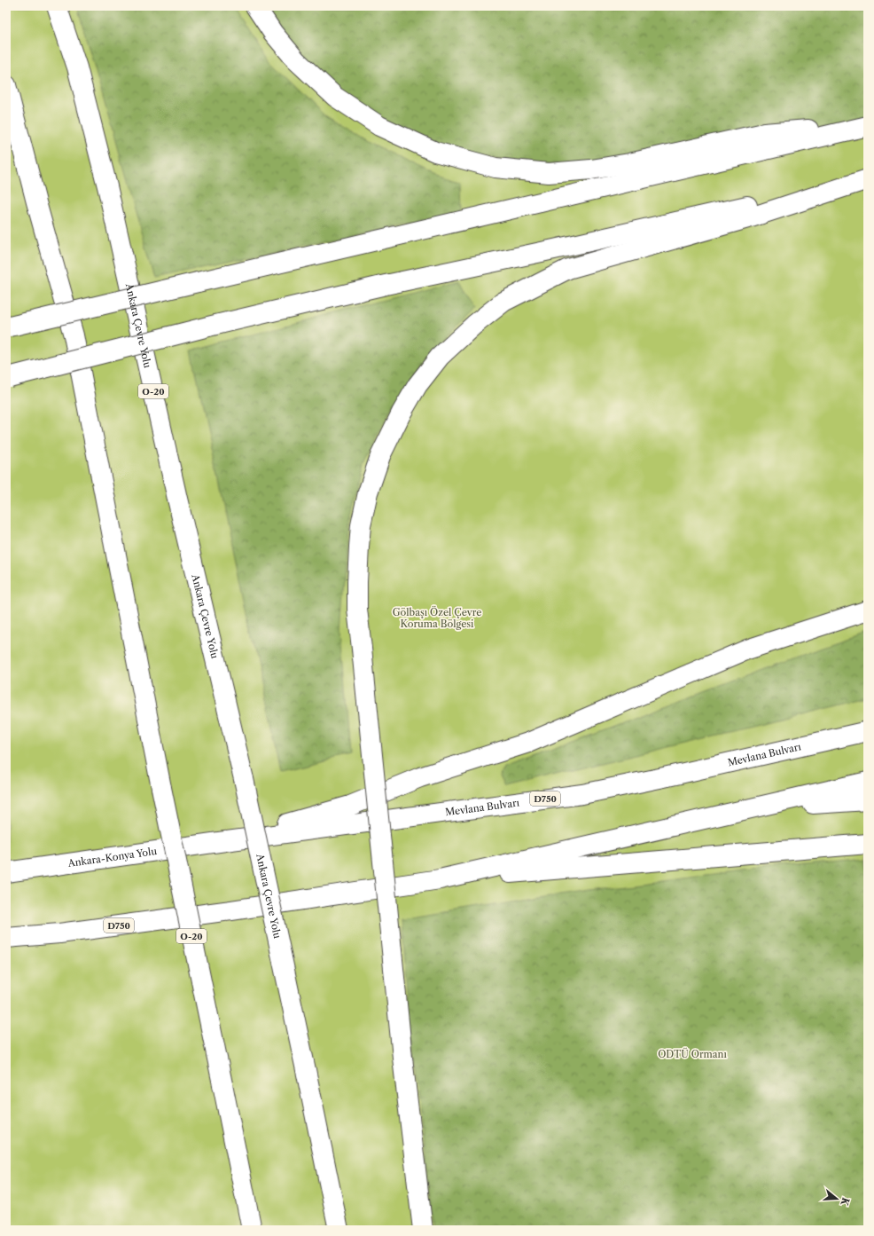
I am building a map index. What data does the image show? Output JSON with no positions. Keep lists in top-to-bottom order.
{
  "streets": {
    "highway": [
      "Ankara Çevre Yolu",
      "O-20",
      "Mevlana Bulvarı",
      "D750",
      "Ankara-Konya Yolu"
    ]
  },
  "crossings": [
    ["Mevlana Bulvarı", "Ankara-Konya Yolu"]
  ],
  "parks": ["Gölbaşı Özel Çevre Koruma Bölgesi", "ODTÜ Ormanı"],
  "north": "right"
}
